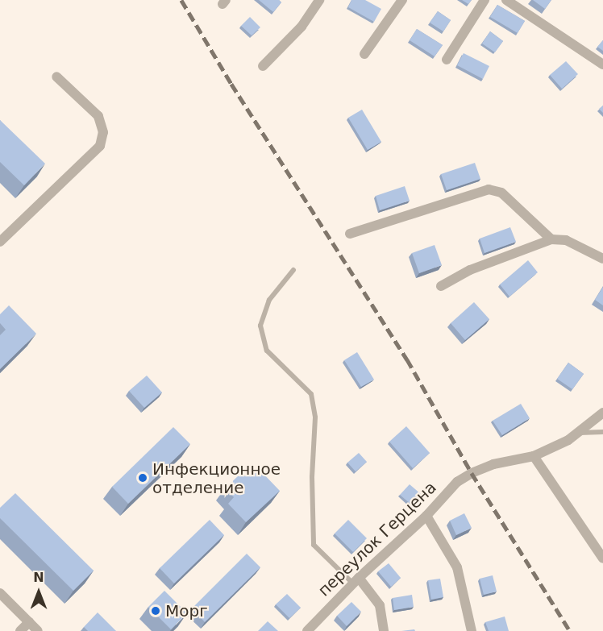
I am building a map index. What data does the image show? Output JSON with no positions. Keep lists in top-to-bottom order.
{
  "streets": {
    "street": ["переулок Герцена"]
  },
  "places": ["Инфекционное отделение", "Морг"],
  "north": "top"
}
